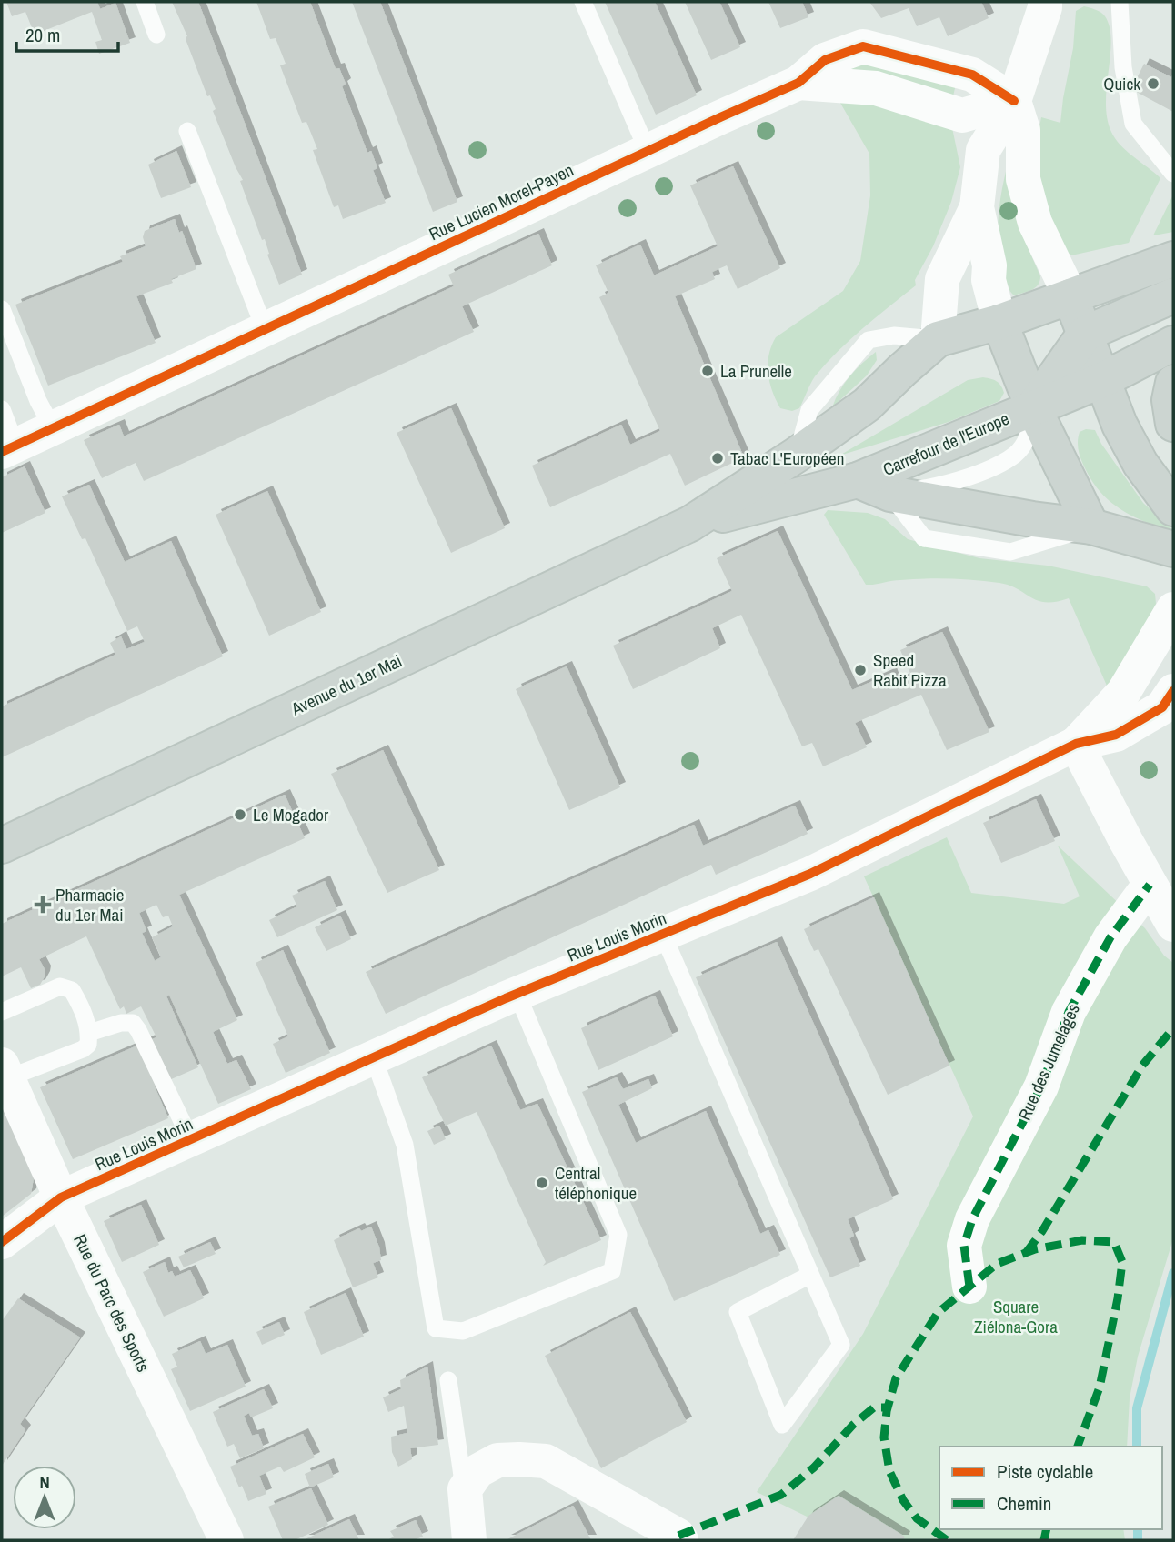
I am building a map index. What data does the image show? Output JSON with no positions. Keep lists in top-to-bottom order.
{
  "streets": {
    "main road": ["Carrefour de l'Europe", "Avenue du 1er Mai"],
    "street": [
      "Rue Lucien Morel-Payen",
      "Rue Louis Morin",
      "Rue des Jumelages",
      "Rue du Parc des Sports"
    ]
  },
  "crossings": [
    ["Carrefour de l'Europe", "Avenue du 1er Mai"],
    ["Rue Louis Morin", "Rue du Parc des Sports"]
  ],
  "parks": ["Square Ziélona-Gora"],
  "places": {
    "other": [
      "Quick",
      "La Prunelle",
      "Tabac L'Européen",
      "Speed Rabit Pizza",
      "Le Mogador",
      "Central téléphonique"
    ],
    "health": ["Pharmacie du 1er Mai"]
  },
  "legend": ["Piste cyclable", "Chemin"],
  "scale_bar": "20 m",
  "north": "top"
}
